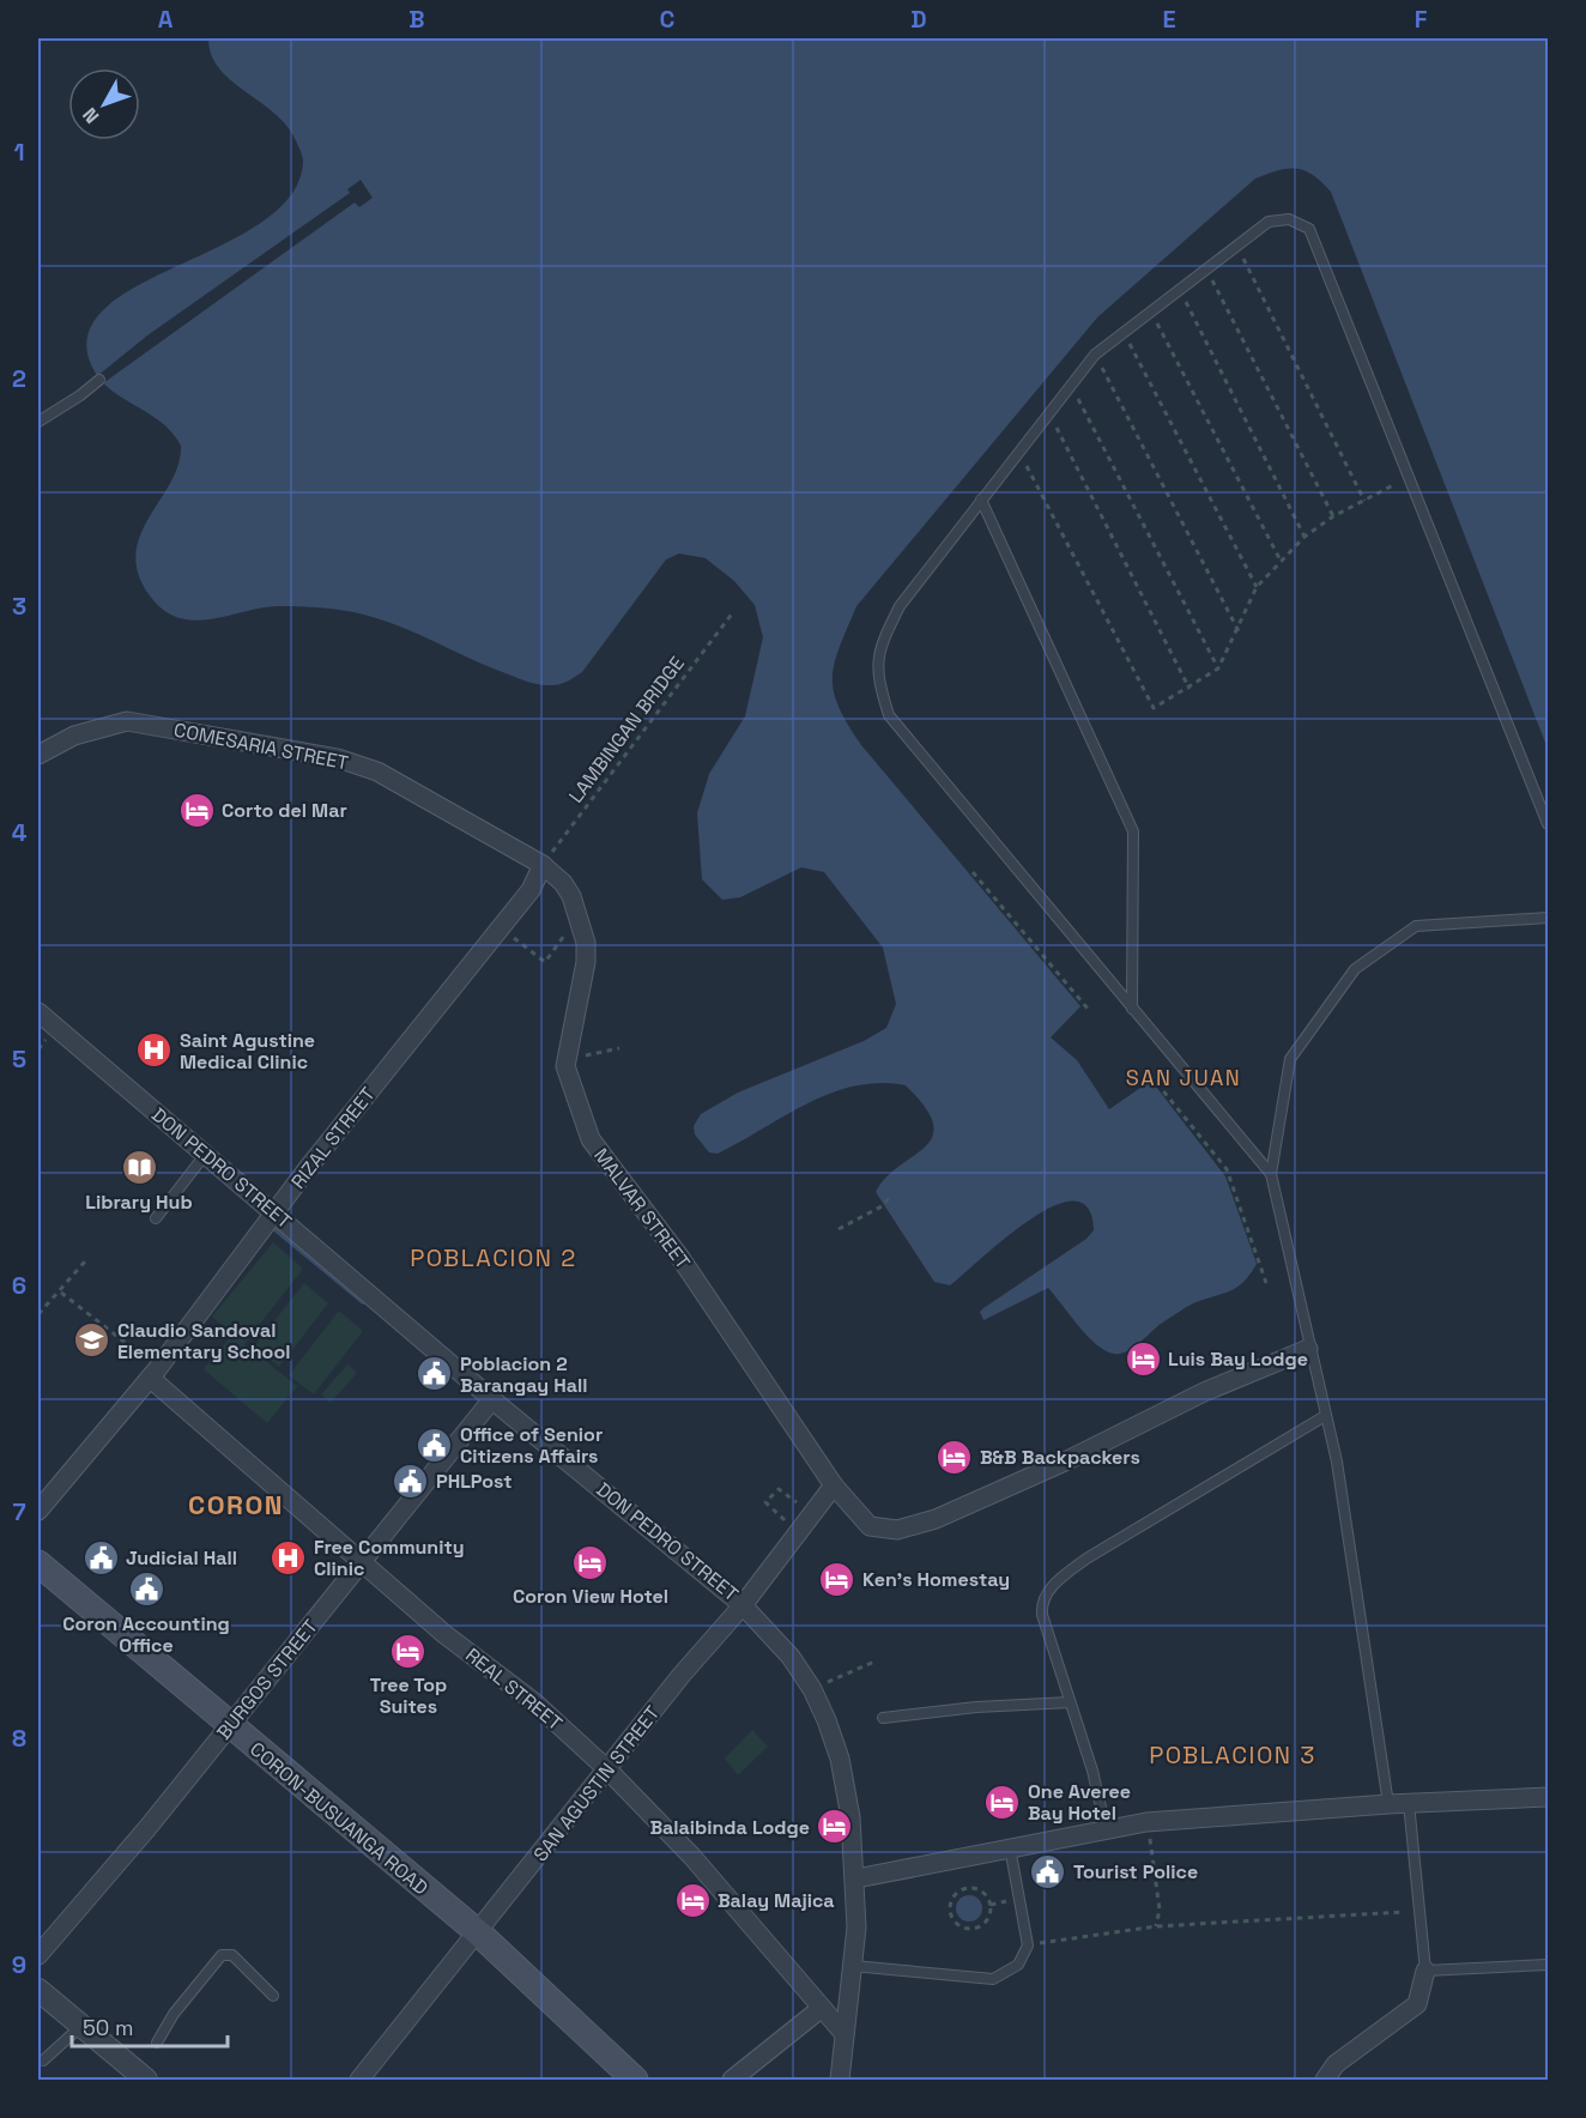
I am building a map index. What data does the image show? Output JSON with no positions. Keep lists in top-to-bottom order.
{
  "streets": {
    "main road": ["CORON-BUSUANGA ROAD"],
    "street": [
      "COMESARIA STREET",
      "RIZAL STREET",
      "DON PEDRO STREET",
      "MALVAR STREET",
      "BURGOS STREET",
      "REAL STREET",
      "SAN AGUSTIN STREET"
    ],
    "path": ["LAMBINGAN BRIDGE"]
  },
  "crossings": [
    ["LAMBINGAN BRIDGE", "COMESARIA STREET"],
    ["LAMBINGAN BRIDGE", "RIZAL STREET"],
    ["LAMBINGAN BRIDGE", "MALVAR STREET"],
    ["COMESARIA STREET", "RIZAL STREET"],
    ["COMESARIA STREET", "MALVAR STREET"],
    ["RIZAL STREET", "DON PEDRO STREET"],
    ["RIZAL STREET", "MALVAR STREET"],
    ["RIZAL STREET", "REAL STREET"],
    ["DON PEDRO STREET", "BURGOS STREET"],
    ["DON PEDRO STREET", "REAL STREET"],
    ["DON PEDRO STREET", "SAN AGUSTIN STREET"],
    ["MALVAR STREET", "SAN AGUSTIN STREET"],
    ["BURGOS STREET", "REAL STREET"],
    ["BURGOS STREET", "CORON-BUSUANGA ROAD"],
    ["REAL STREET", "SAN AGUSTIN STREET"],
    ["SAN AGUSTIN STREET", "CORON-BUSUANGA ROAD"]
  ],
  "districts": [
    "SAN JUAN",
    "POBLACION 2",
    "CORON",
    "POBLACION 3"
  ],
  "places": {
    "hotel": [
      "Corto del Mar",
      "Luis Bay Lodge",
      "B&B Backpackers",
      "Coron View Hotel",
      "Ken's Homestay",
      "Tree Top Suites",
      "One Averee Bay Hotel",
      "Balaibinda Lodge",
      "Balay Majica"
    ],
    "hospital": ["Saint Agustine Medical Clinic", "Free Community Clinic"],
    "library": ["Library Hub"],
    "school or university": ["Claudio Sandoval Elementary School"],
    "public building": [
      "Poblacion 2 Barangay Hall",
      "Office of Senior Citizens Affairs",
      "PHLPost",
      "Judicial Hall",
      "Coron Accounting Office",
      "Tourist Police"
    ]
  },
  "scale_bar": "50 m",
  "north": "bottom left",
  "grid": {
    "columns": [
      "A",
      "B",
      "C",
      "D",
      "E",
      "F"
    ],
    "rows": [
      "1",
      "2",
      "3",
      "4",
      "5",
      "6",
      "7",
      "8",
      "9"
    ]
  }
}
